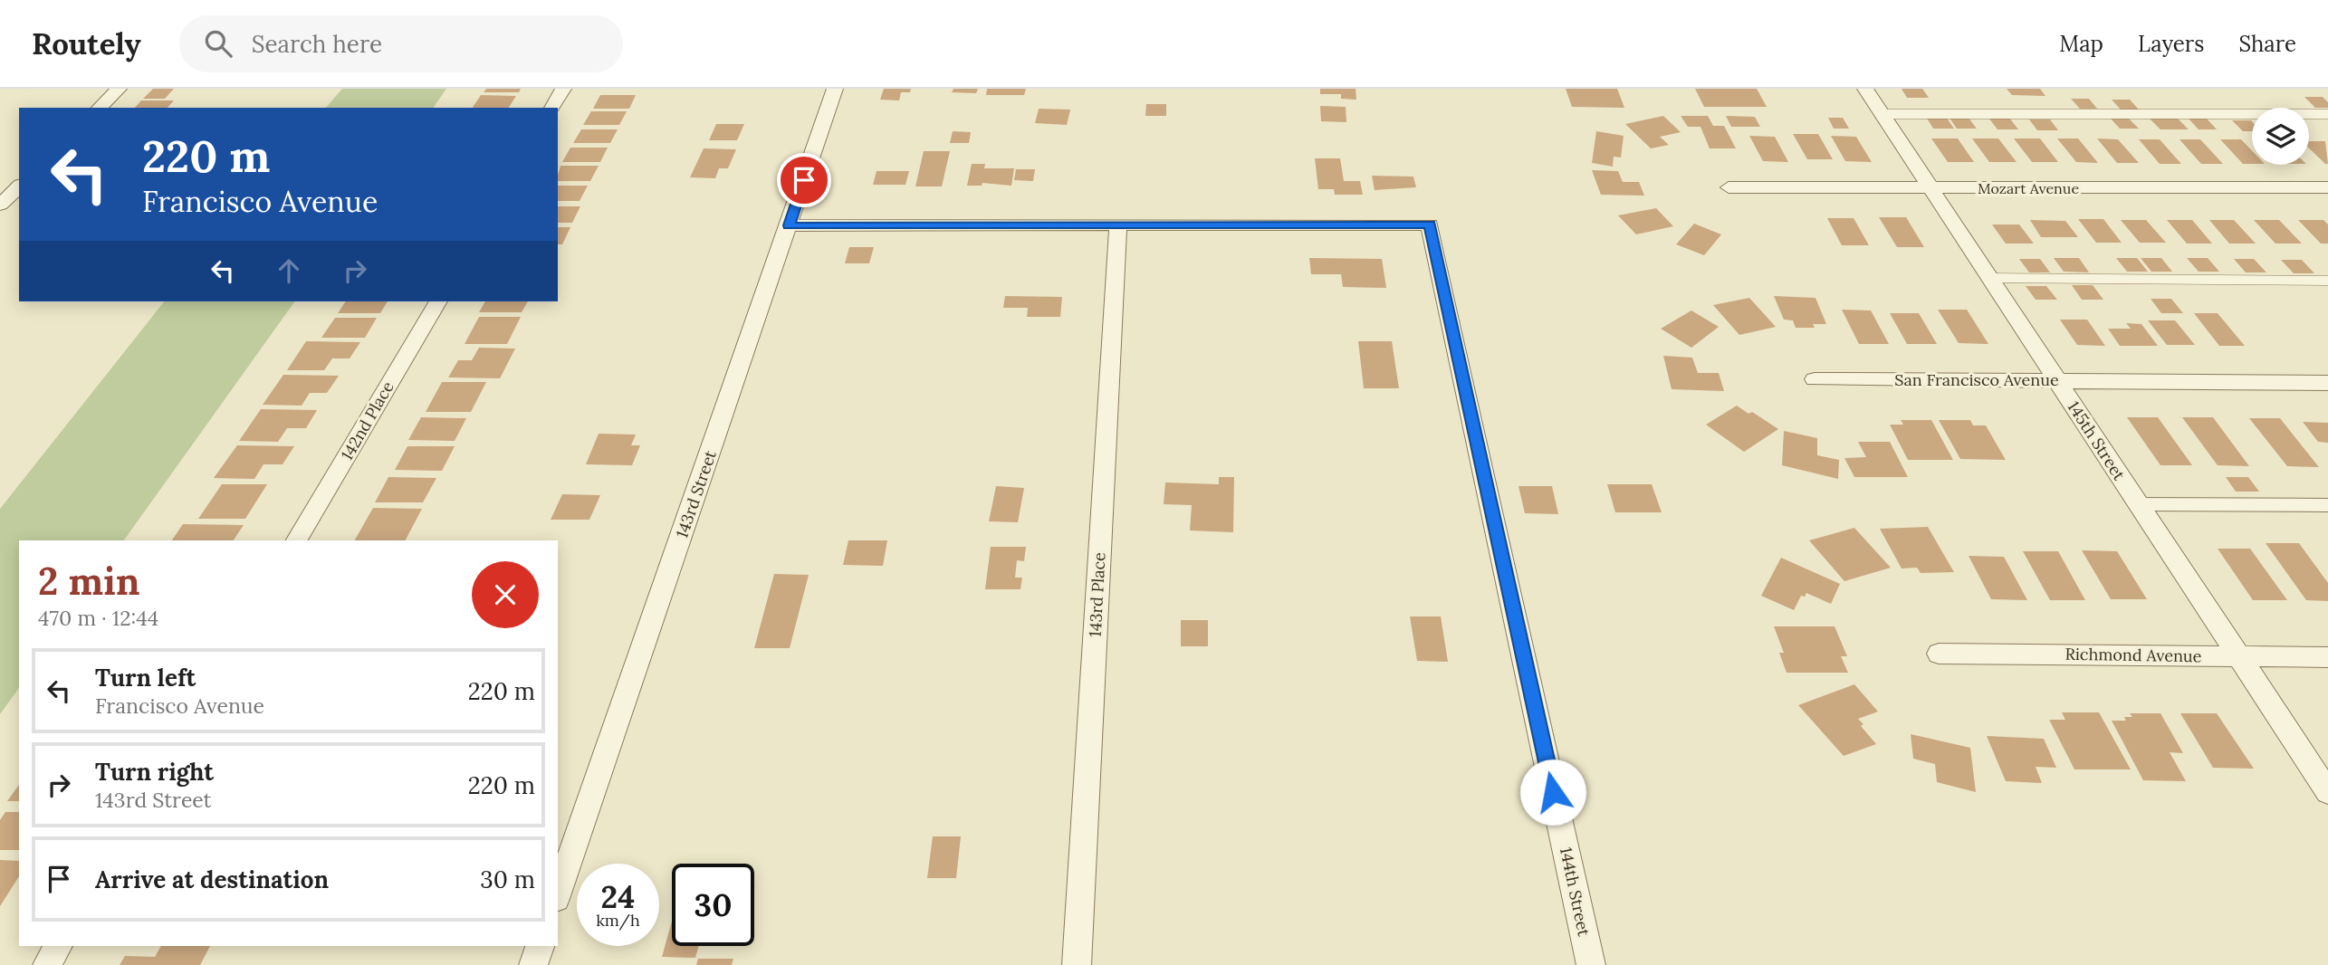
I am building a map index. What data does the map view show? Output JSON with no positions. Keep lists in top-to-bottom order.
{
  "streets": {
    "street": [
      "Mozart Avenue",
      "San Francisco Avenue",
      "142nd Place",
      "145th Street",
      "143rd Street",
      "143rd Place",
      "Richmond Avenue",
      "144th Street"
    ]
  },
  "crossings": [
    ["Mozart Avenue", "145th Street"],
    ["San Francisco Avenue", "145th Street"],
    ["145th Street", "Richmond Avenue"],
    ["143rd Place", "144th Street"]
  ],
  "page": {
    "header": "Routely",
    "search": "Search here",
    "nav": ["Map", "Layers", "Share"],
    "turn": ["220 m", "Francisco Avenue"],
    "heading": ["2 min", "470 m · 12:44"],
    "list": [
      {
        "name": "Turn left",
        "note": "Francisco Avenue",
        "value": "220 m"
      },
      {
        "name": "Turn right",
        "note": "143rd Street",
        "value": "220 m"
      },
      {
        "name": "Arrive at destination",
        "value": "30 m"
      }
    ],
    "speed": "24 km/h",
    "limit": "30"
  }
}
